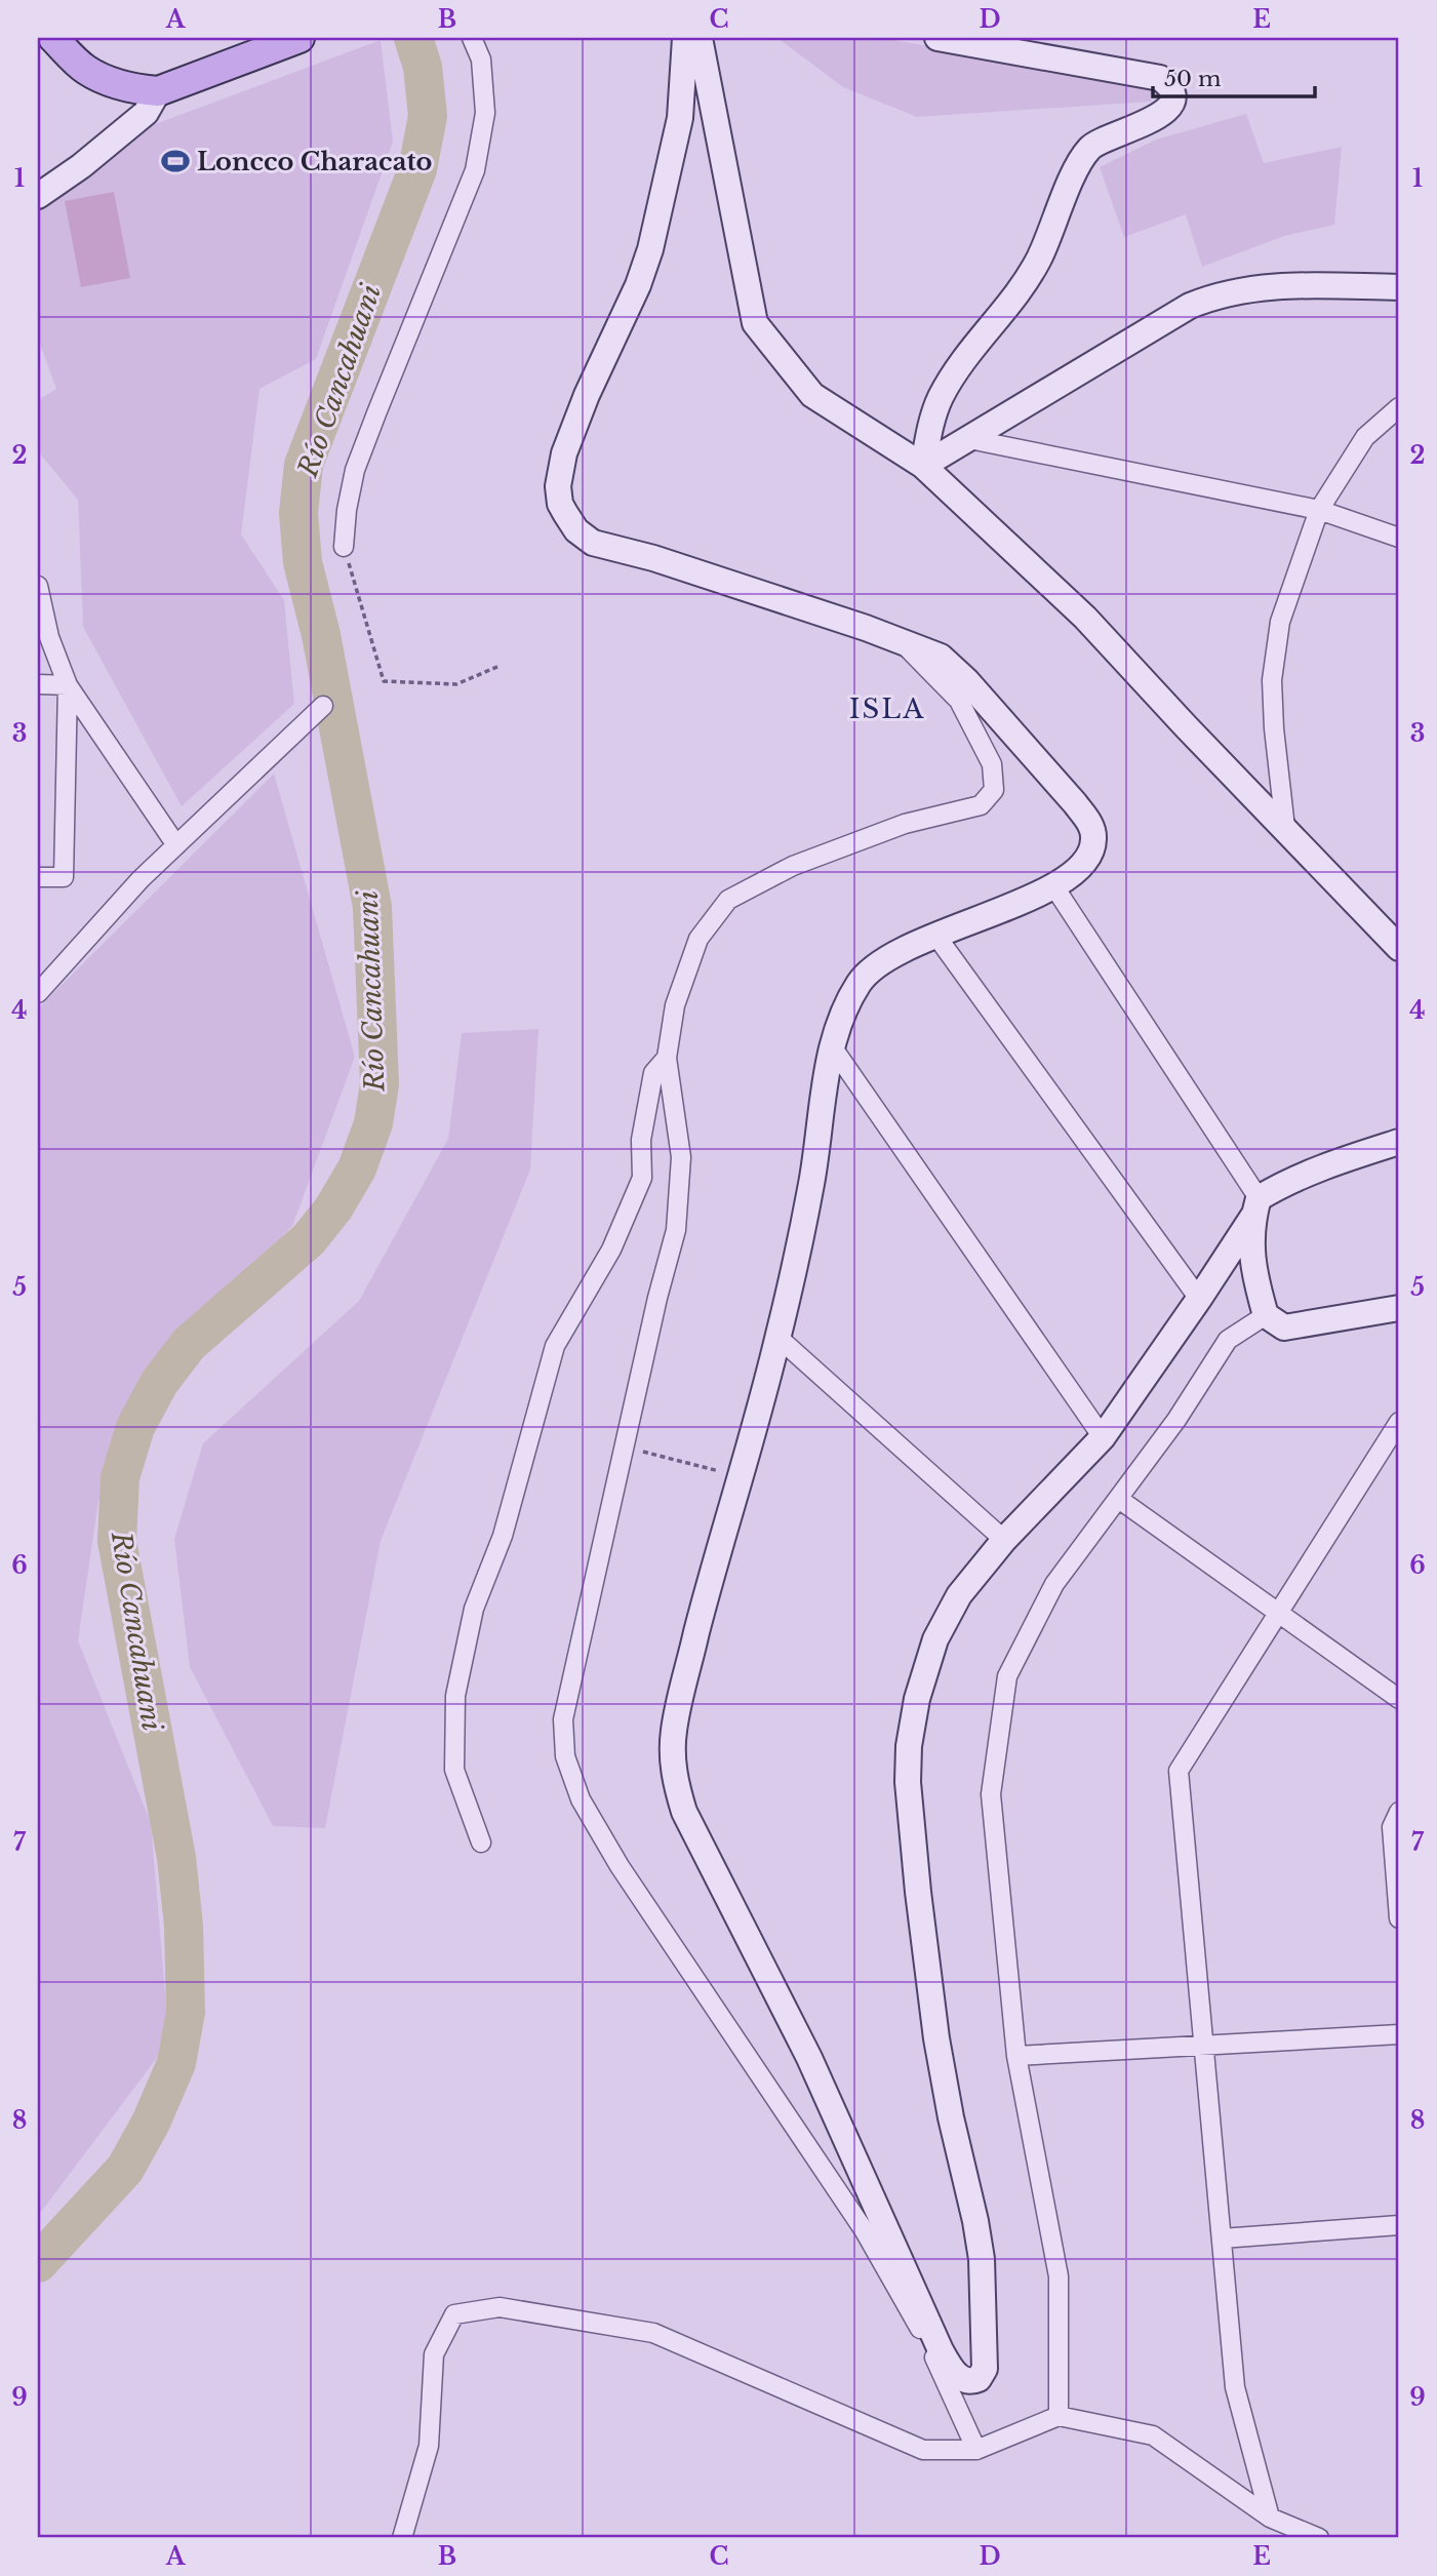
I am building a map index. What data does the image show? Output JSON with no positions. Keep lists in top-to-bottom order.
{
  "districts": ["ISLA"],
  "water": ["Río Cancahuani"],
  "places": {
    "sports": ["Loncco Characato"]
  },
  "scale_bar": "50 m",
  "grid": {
    "columns": [
      "A",
      "B",
      "C",
      "D",
      "E"
    ],
    "rows": [
      "1",
      "2",
      "3",
      "4",
      "5",
      "6",
      "7",
      "8",
      "9"
    ]
  }
}
